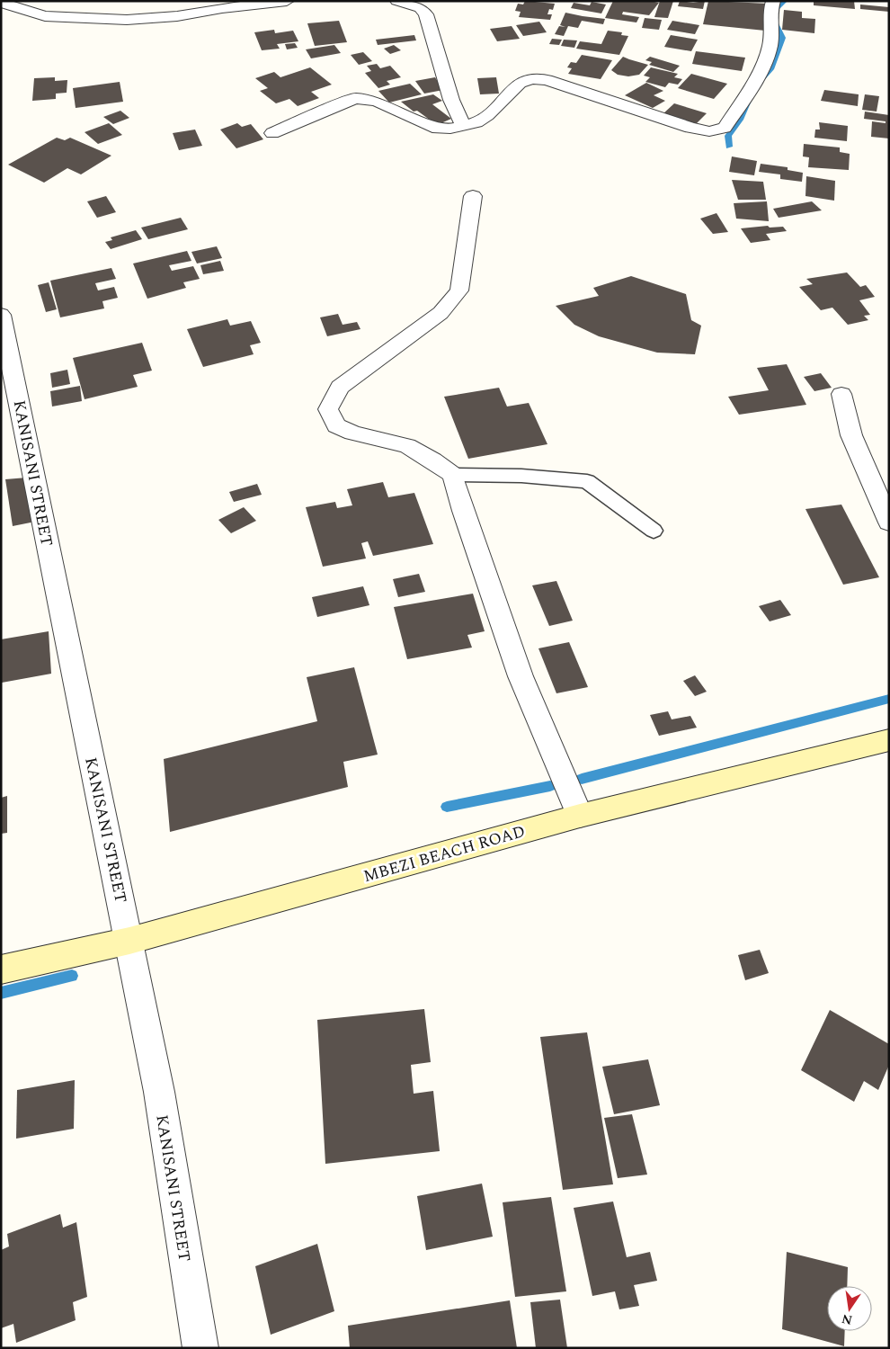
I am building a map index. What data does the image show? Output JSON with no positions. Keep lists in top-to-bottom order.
{
  "streets": {
    "main road": ["MBEZI BEACH ROAD"],
    "street": ["KANISANI STREET"]
  },
  "crossings": [
    ["KANISANI STREET", "MBEZI BEACH ROAD"]
  ],
  "north": "bottom"
}
